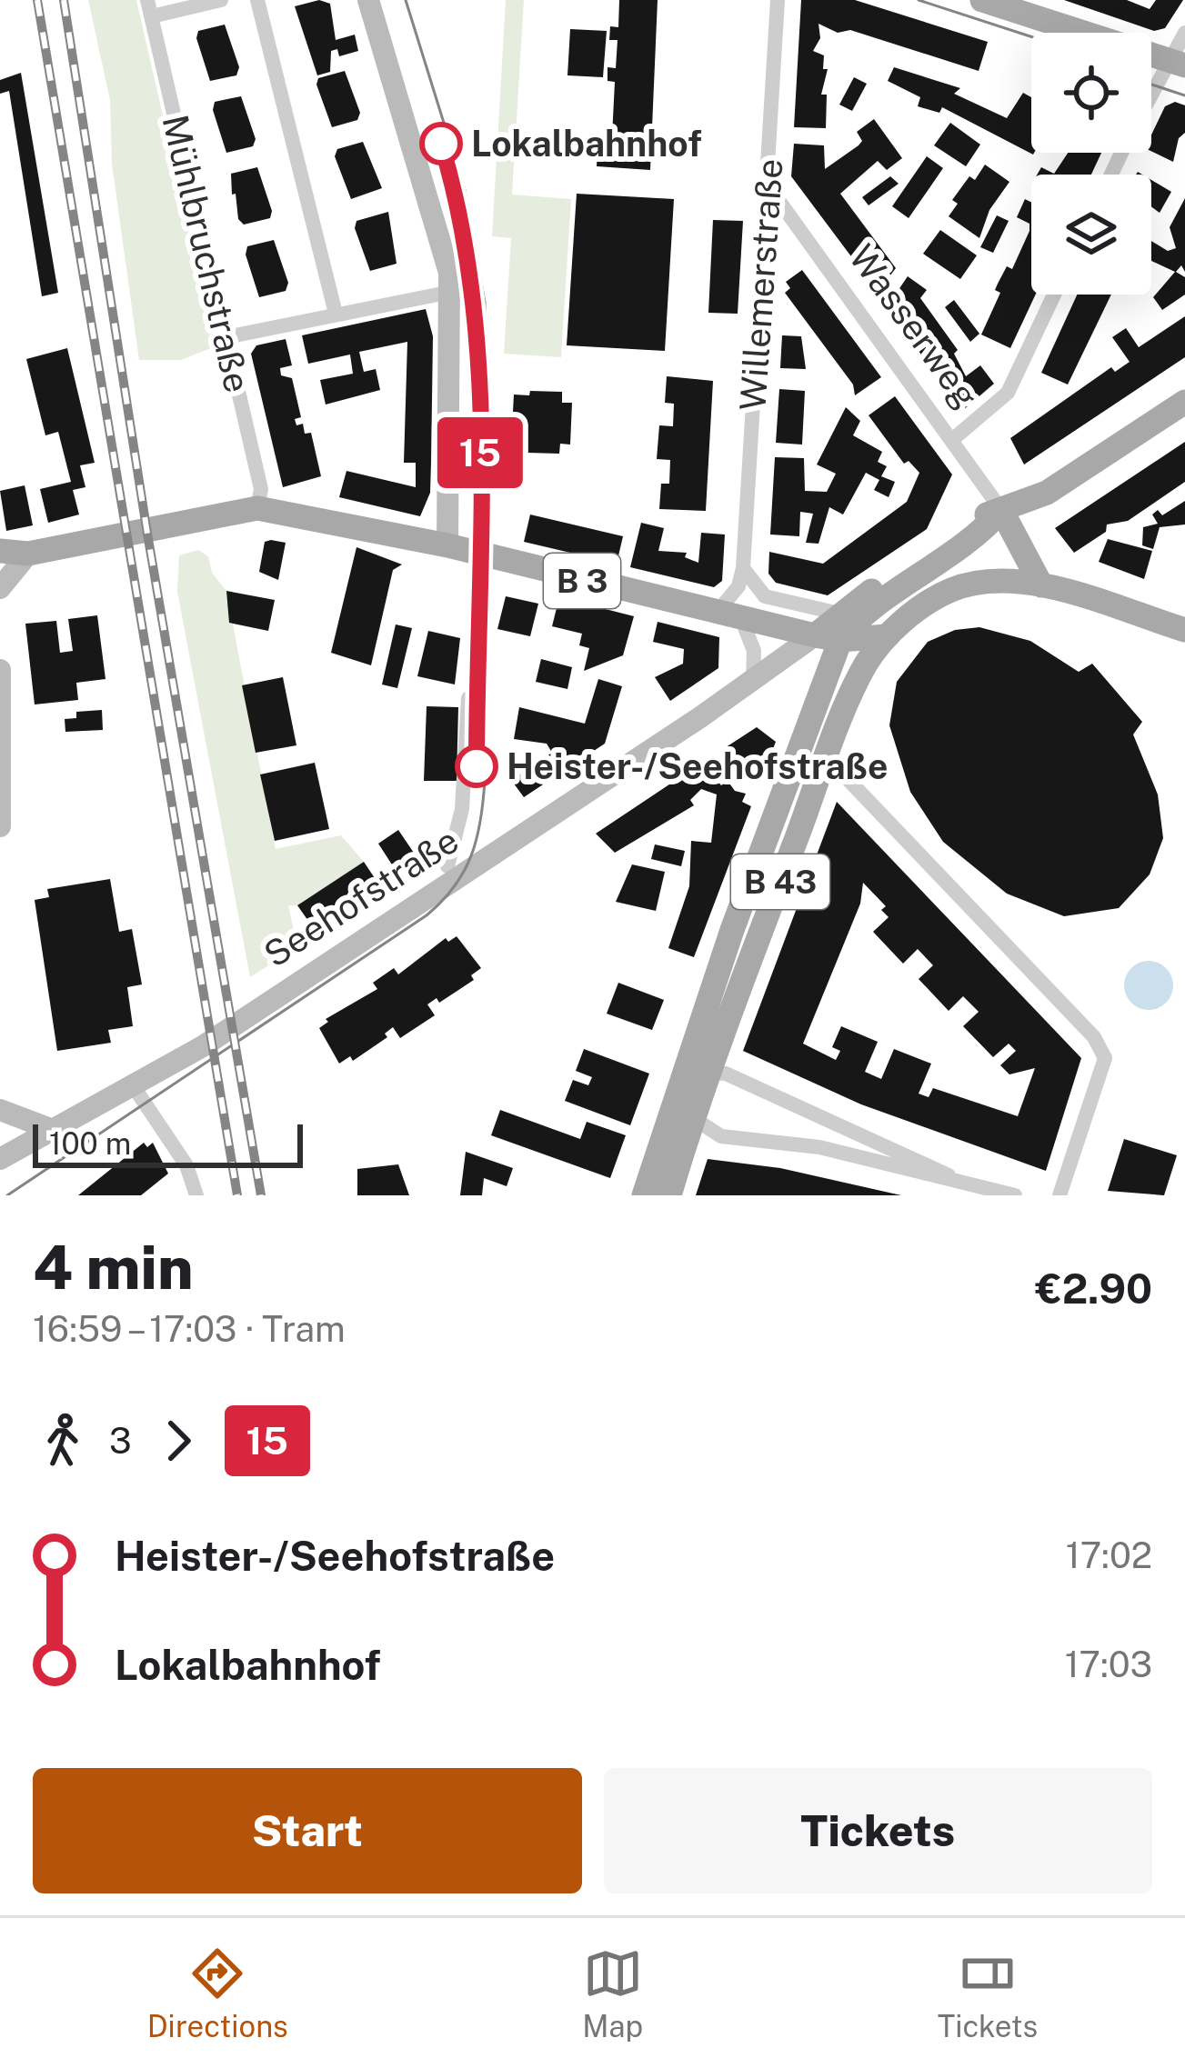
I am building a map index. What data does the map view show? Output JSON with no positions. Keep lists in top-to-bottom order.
{
  "streets": {
    "main road": ["B 3", "B 43", "Seehofstraße"],
    "street": ["Mühlbruchstraße", "Willemerstraße", "Wasserweg"]
  },
  "crossings": [
    ["Mühlbruchstraße", "B 3"],
    ["Willemerstraße", "Wasserweg"],
    ["Willemerstraße", "B 3"],
    ["Wasserweg", "Seehofstraße"],
    ["B 3", "B 43"],
    ["B 3", "Seehofstraße"],
    ["B 43", "Seehofstraße"]
  ],
  "places": ["Lokalbahnhof", "Heister-/Seehofstraße"],
  "lines": ["tram line 15"],
  "scale_bar": "100 m",
  "page": {
    "on_map": "15",
    "scale": "100 m",
    "heading": ["4 min", "16:59 – 17:03 · Tram", "€2.90"],
    "legs": ["3", "15"],
    "list": [
      {
        "name": "Heister-/Seehofstraße",
        "value": "17:02"
      },
      {
        "name": "Lokalbahnhof",
        "value": "17:03"
      }
    ],
    "buttons": ["Start", "Tickets"],
    "tabs": ["Directions", "Map", "Tickets"]
  }
}
